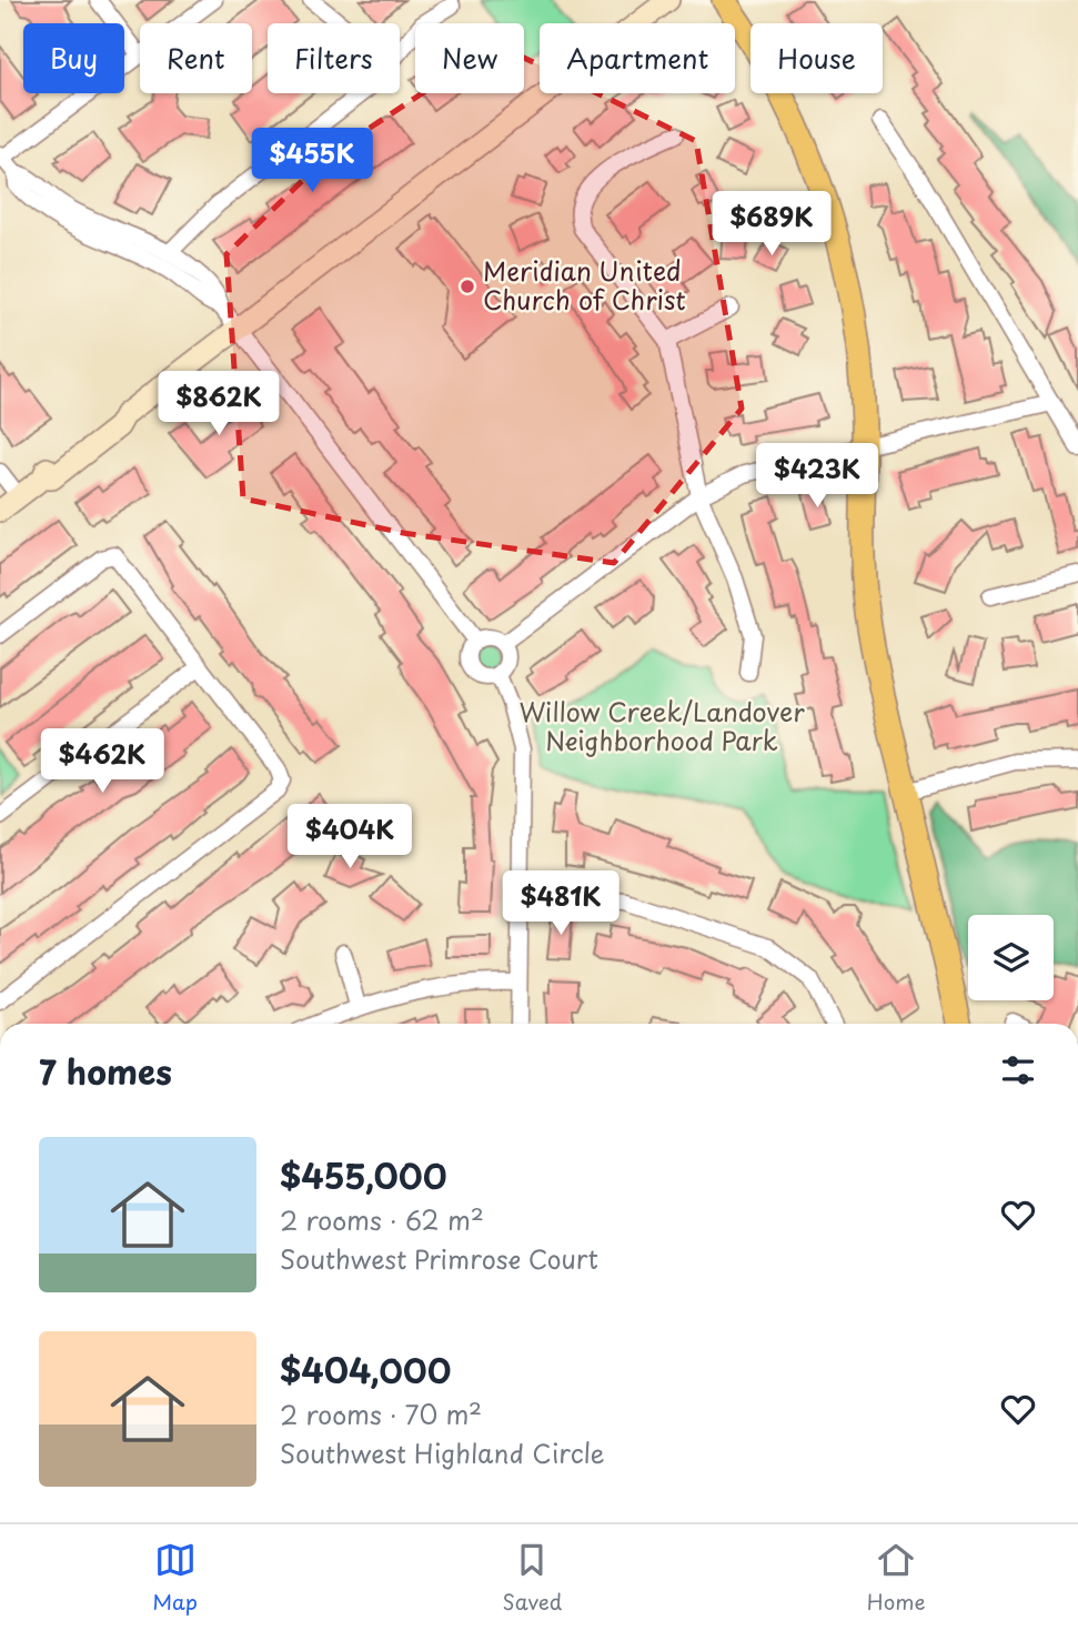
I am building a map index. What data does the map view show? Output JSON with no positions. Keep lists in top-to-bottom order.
{
  "parks": ["Willow Creek/Landover Neighborhood Park"],
  "places": ["Meridian United Church of Christ"],
  "page": {
    "chip": [
      "Buy",
      "Rent",
      "Filters",
      "New",
      "Apartment",
      "House"
    ],
    "price": [
      "$455K",
      "$689K",
      "$862K",
      "$423K",
      "$462K",
      "$404K",
      "$481K"
    ],
    "heading": "7 homes",
    "list": [
      {
        "name": "$455,000",
        "note": "2 rooms · 62 m² · Southwest Primrose Court"
      },
      {
        "name": "$404,000",
        "note": "2 rooms · 70 m² · Southwest Highland Circle"
      }
    ],
    "tabs": ["Map", "Saved", "Home"]
  }
}
